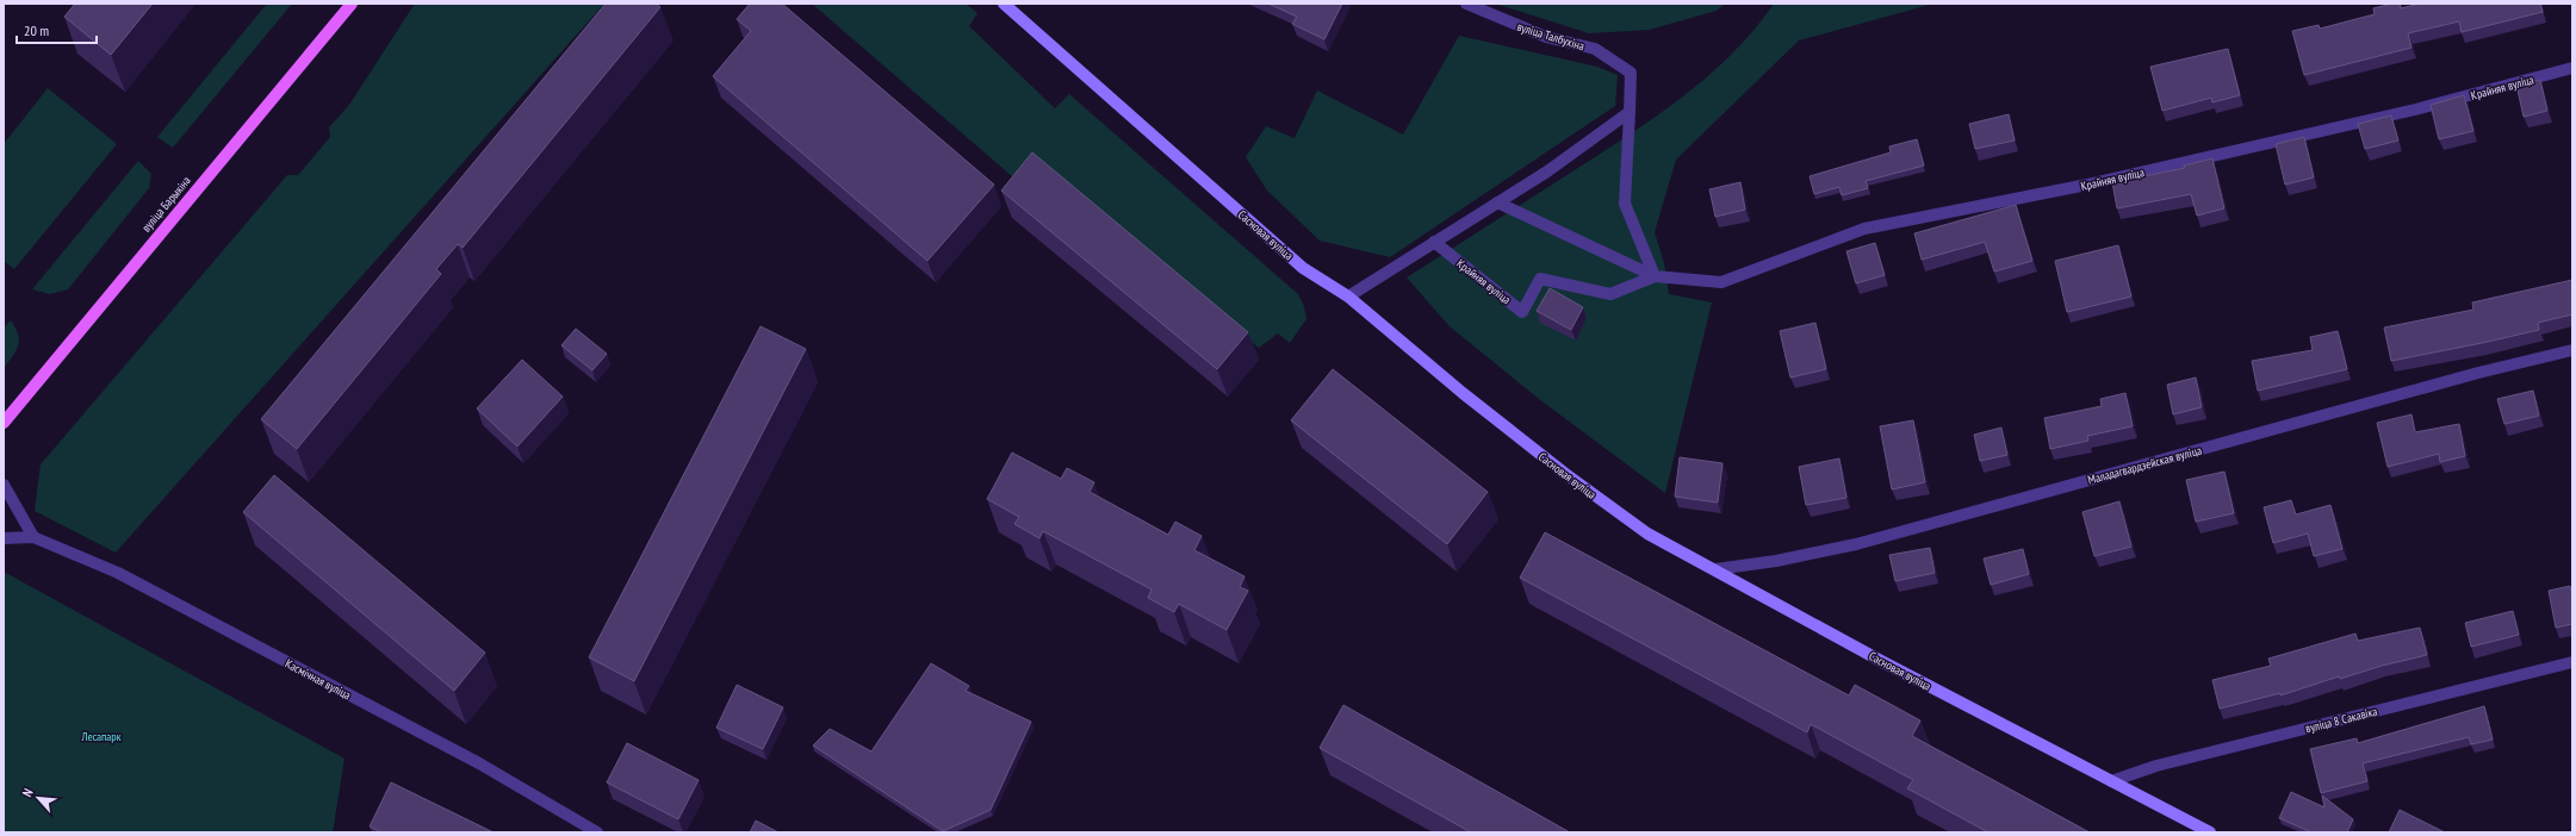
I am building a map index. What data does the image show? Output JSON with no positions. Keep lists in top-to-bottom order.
{
  "streets": {
    "main road": ["вуліца Барыкіна", "Сасновая вуліца"],
    "street": [
      "вуліца Талбухіна",
      "Крайняя вуліца",
      "Маладагвардзейская вуліца",
      "Касмічная вуліца",
      "вуліца 8 Сакавіка"
    ]
  },
  "crossings": [
    ["Сасновая вуліца", "Маладагвардзейская вуліца"],
    ["Сасновая вуліца", "вуліца 8 Сакавіка"]
  ],
  "parks": ["Лесапарк"],
  "scale_bar": "20 m",
  "north": "top left"
}
